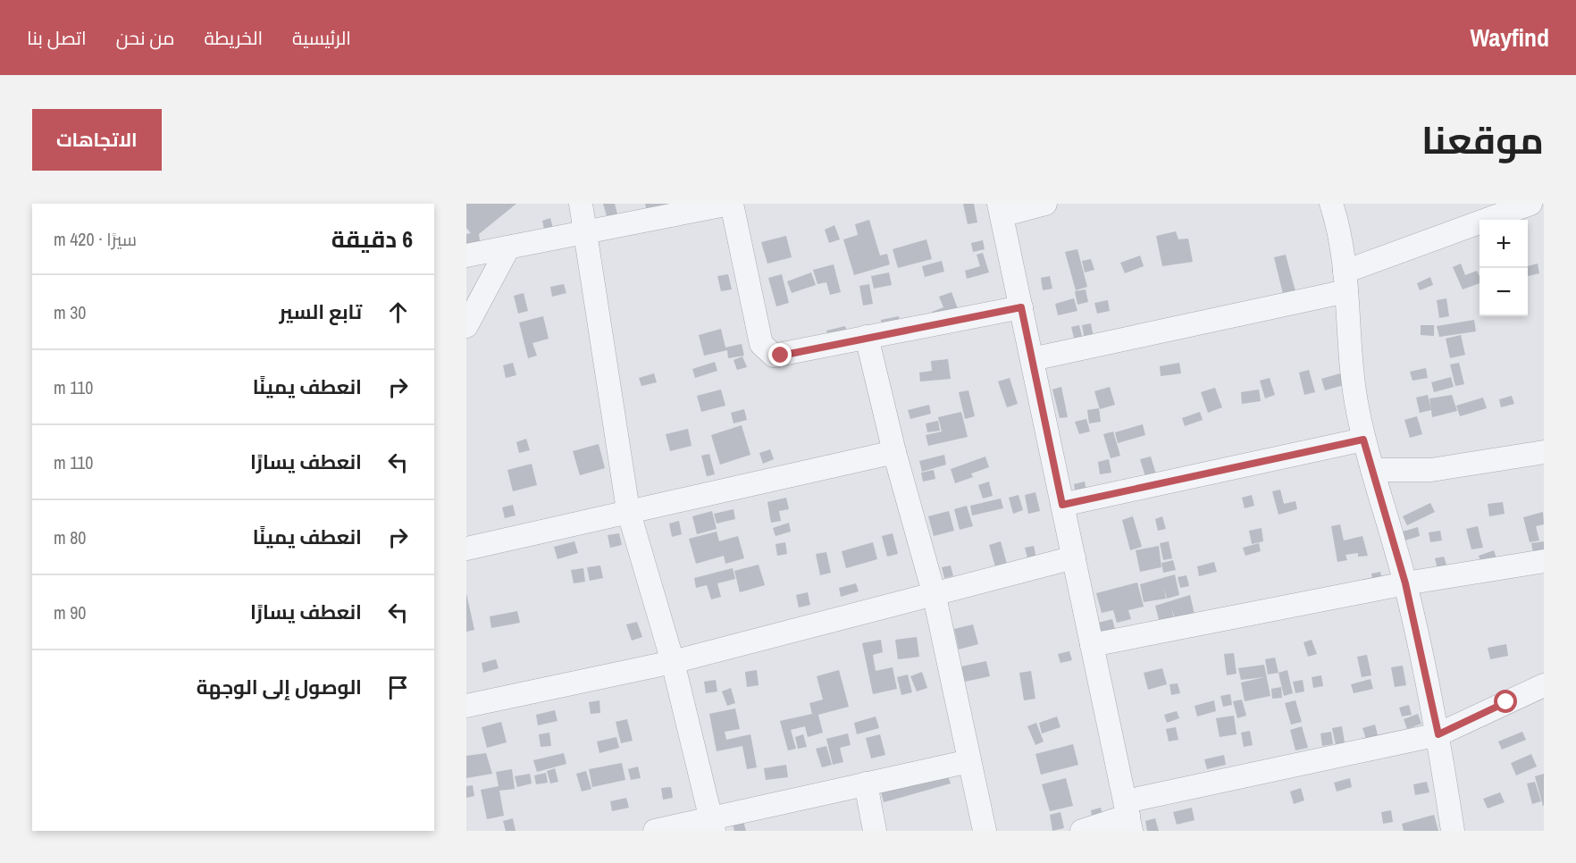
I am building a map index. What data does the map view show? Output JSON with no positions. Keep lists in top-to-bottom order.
{
  "page": {
    "header": "Wayfind",
    "nav": [
      "الرئيسية",
      "الخريطة",
      "من نحن",
      "اتصل بنا"
    ],
    "title": "موقعنا",
    "buttons": "الاتجاهات",
    "heading": ["6 دقيقة", "سيرًا · 420 m"],
    "map_buttons": ["+", "−"],
    "list": [
      ["تابع السير", "30 m"],
      ["انعطف يمينًا", "110 m"],
      ["انعطف يسارًا", "110 m"],
      ["انعطف يمينًا", "80 m"],
      ["انعطف يسارًا", "90 m"],
      "الوصول إلى الوجهة"
    ]
  }
}
